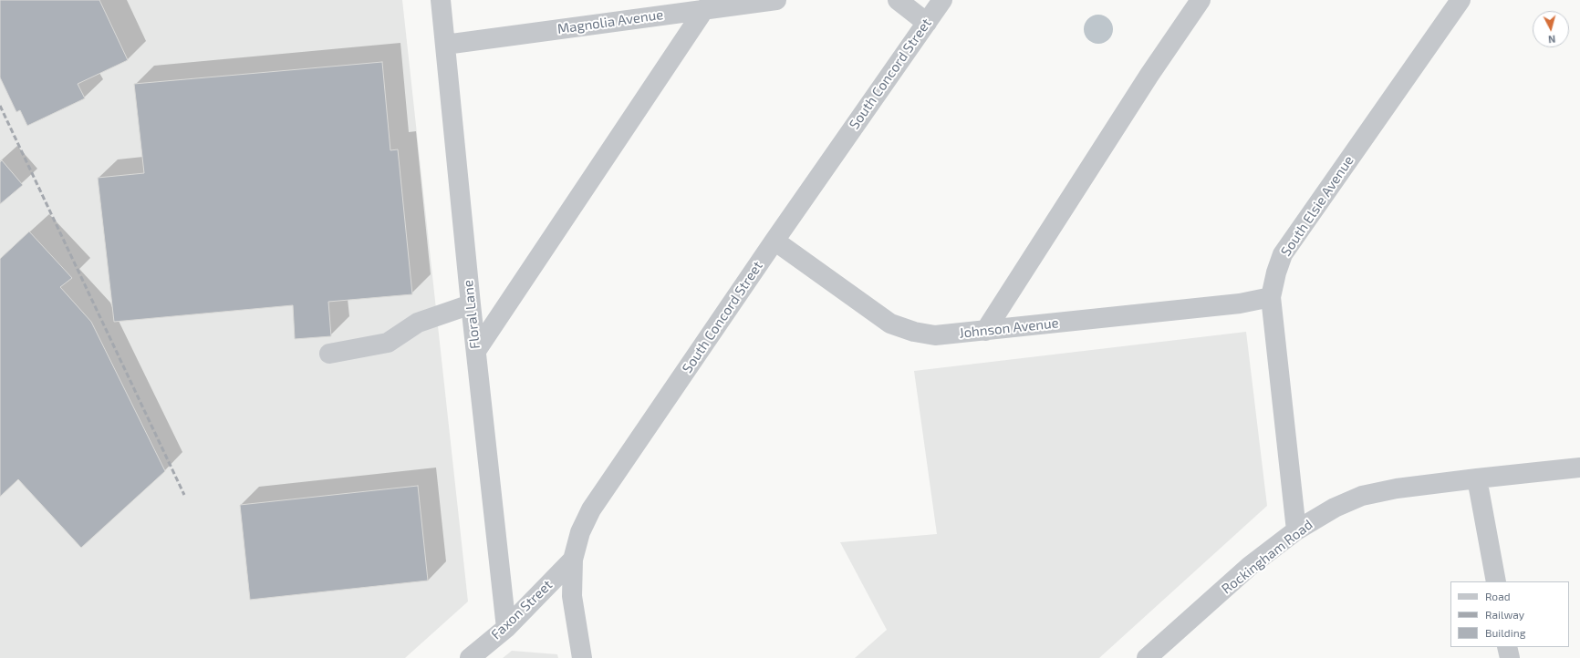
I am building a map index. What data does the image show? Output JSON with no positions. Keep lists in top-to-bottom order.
{
  "streets": {
    "street": [
      "Magnolia Avenue",
      "South Concord Street",
      "South Elsie Avenue",
      "Floral Lane",
      "Johnson Avenue",
      "Rockingham Road",
      "Faxon Street"
    ]
  },
  "crossings": [
    ["Magnolia Avenue", "Floral Lane"],
    ["South Concord Street", "Johnson Avenue"],
    ["South Concord Street", "Faxon Street"],
    ["South Elsie Avenue", "Johnson Avenue"],
    ["South Elsie Avenue", "Rockingham Road"],
    ["Floral Lane", "Faxon Street"]
  ],
  "legend": ["Road", "Railway", "Building"],
  "north": "bottom"
}
